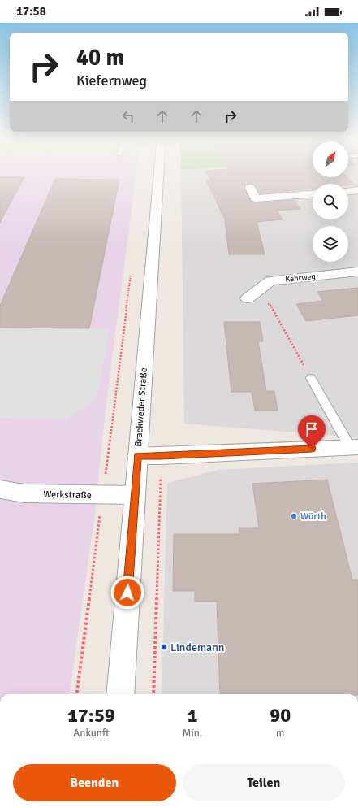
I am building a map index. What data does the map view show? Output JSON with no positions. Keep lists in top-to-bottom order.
{
  "streets": {
    "street": ["Kehrweg", "Brackweder Straße", "Werkstraße"]
  },
  "crossings": [
    ["Brackweder Straße", "Werkstraße"]
  ],
  "places": {
    "other": ["Würth"],
    "transit": ["Lindemann"]
  },
  "north": "top right",
  "page": {
    "status": "17:58",
    "turn": ["40 m", "Kiefernweg"],
    "eta": [
      "17:59",
      "Ankunft",
      "1",
      "Min.",
      "90",
      "m"
    ],
    "buttons": ["Beenden", "Teilen"]
  }
}
